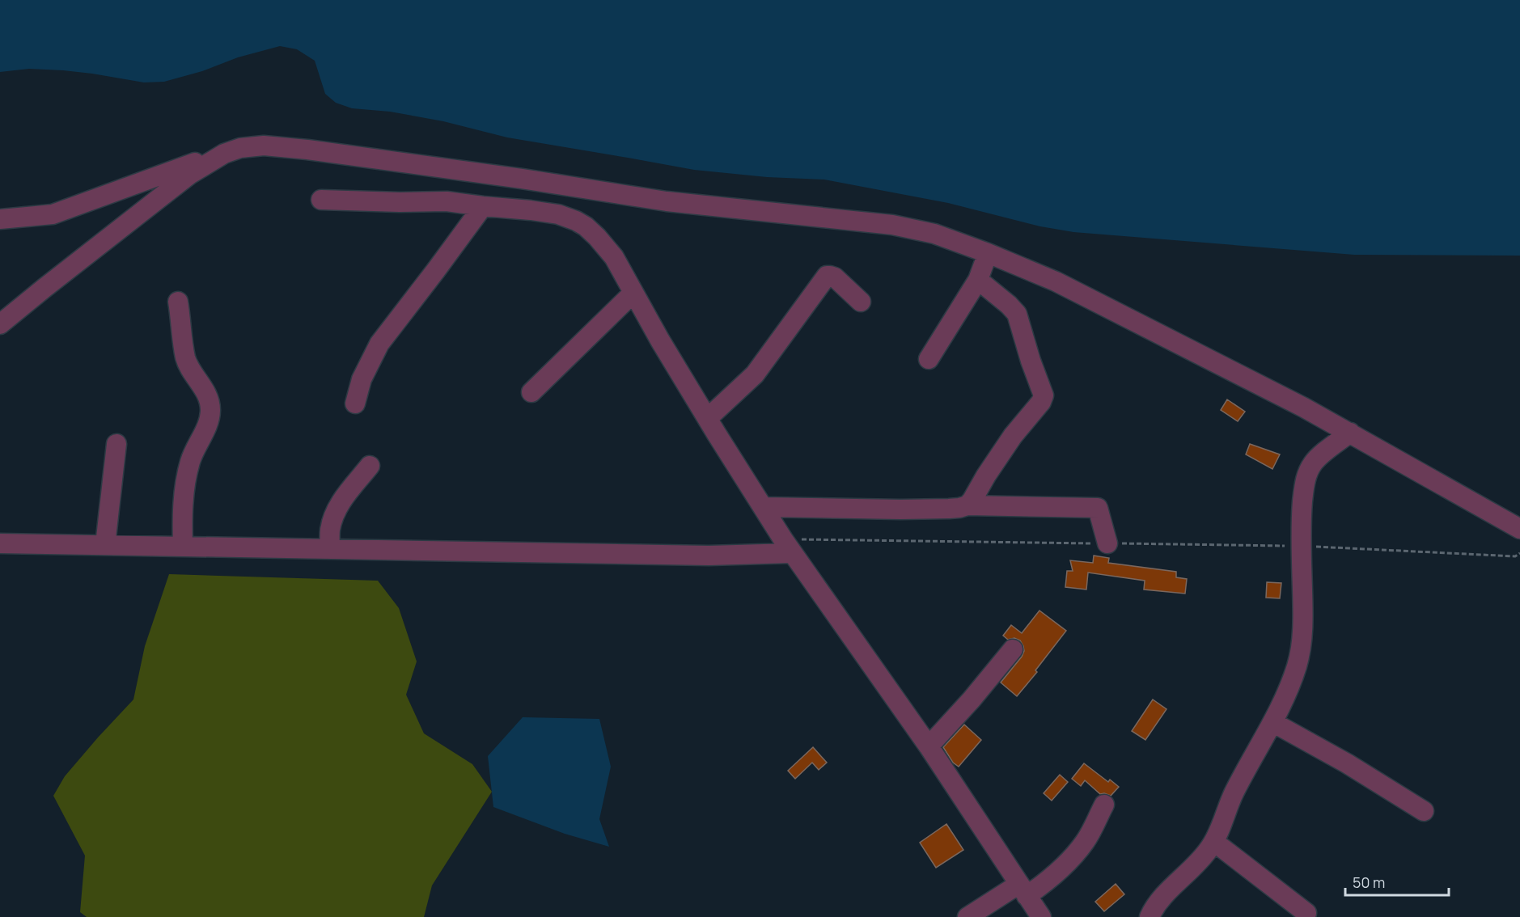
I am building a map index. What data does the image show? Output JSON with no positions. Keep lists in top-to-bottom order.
{
  "scale_bar": "50 m"
}
